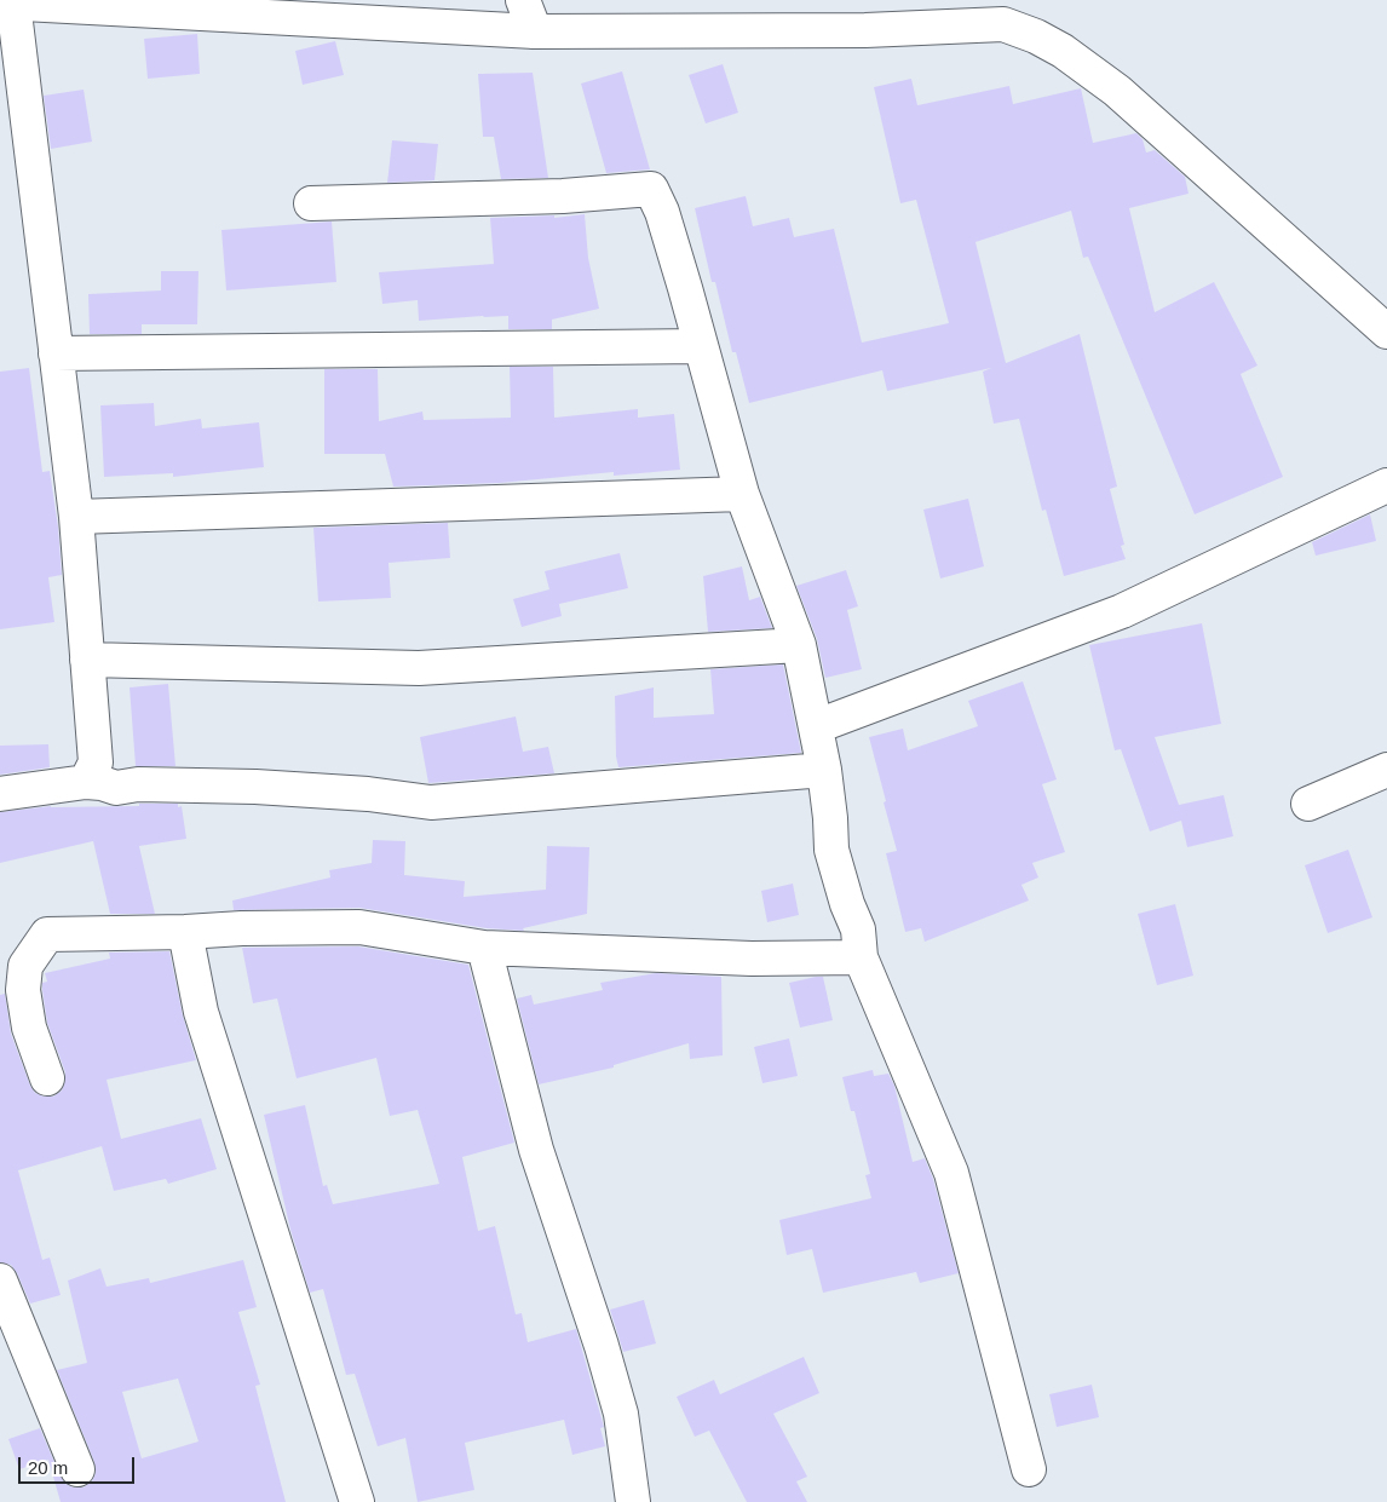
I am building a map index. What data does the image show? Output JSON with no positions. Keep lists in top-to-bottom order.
{
  "scale_bar": "20 m"
}
